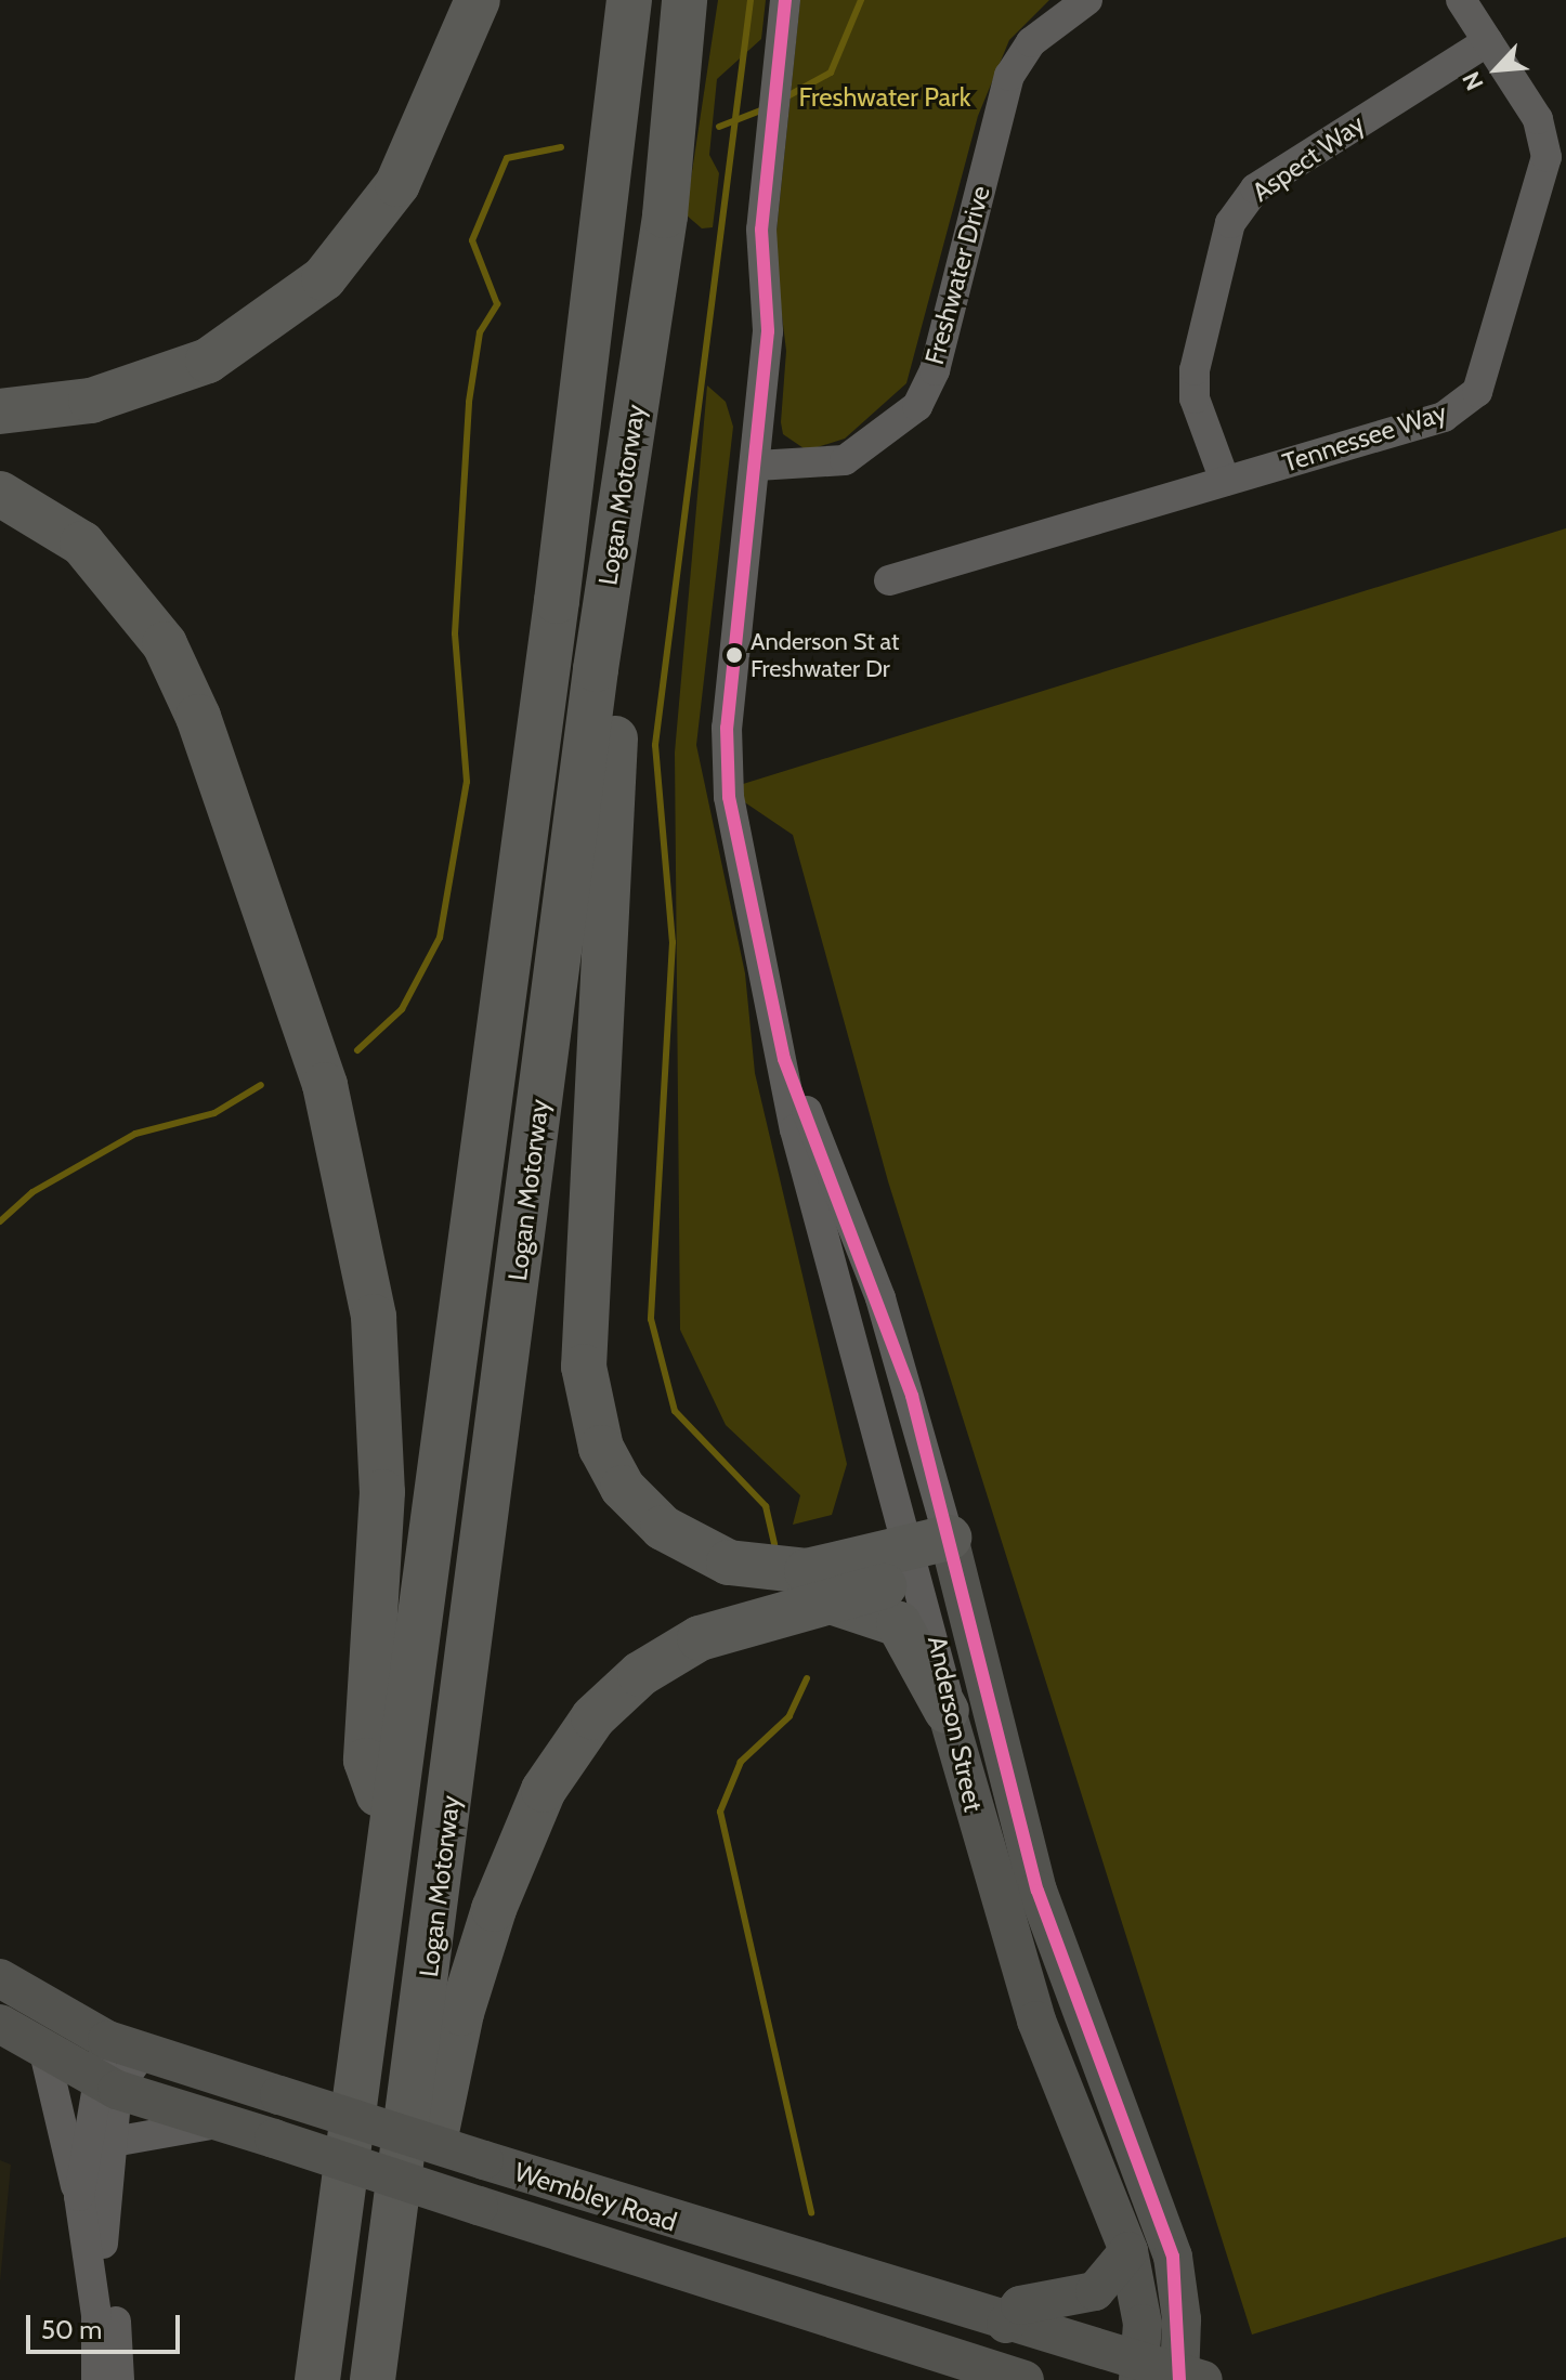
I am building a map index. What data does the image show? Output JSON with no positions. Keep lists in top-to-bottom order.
{
  "streets": {
    "highway": ["Logan Motorway"],
    "main road": ["Anderson Street", "Wembley Road"],
    "street": ["Aspect Way", "Freshwater Drive", "Tennessee Way"]
  },
  "crossings": [
    ["Aspect Way", "Tennessee Way"],
    ["Freshwater Drive", "Anderson Street"],
    ["Anderson Street", "Wembley Road"]
  ],
  "parks": ["Freshwater Park"],
  "places": ["Anderson St at Freshwater Dr"],
  "scale_bar": "50 m",
  "north": "bottom left"
}
